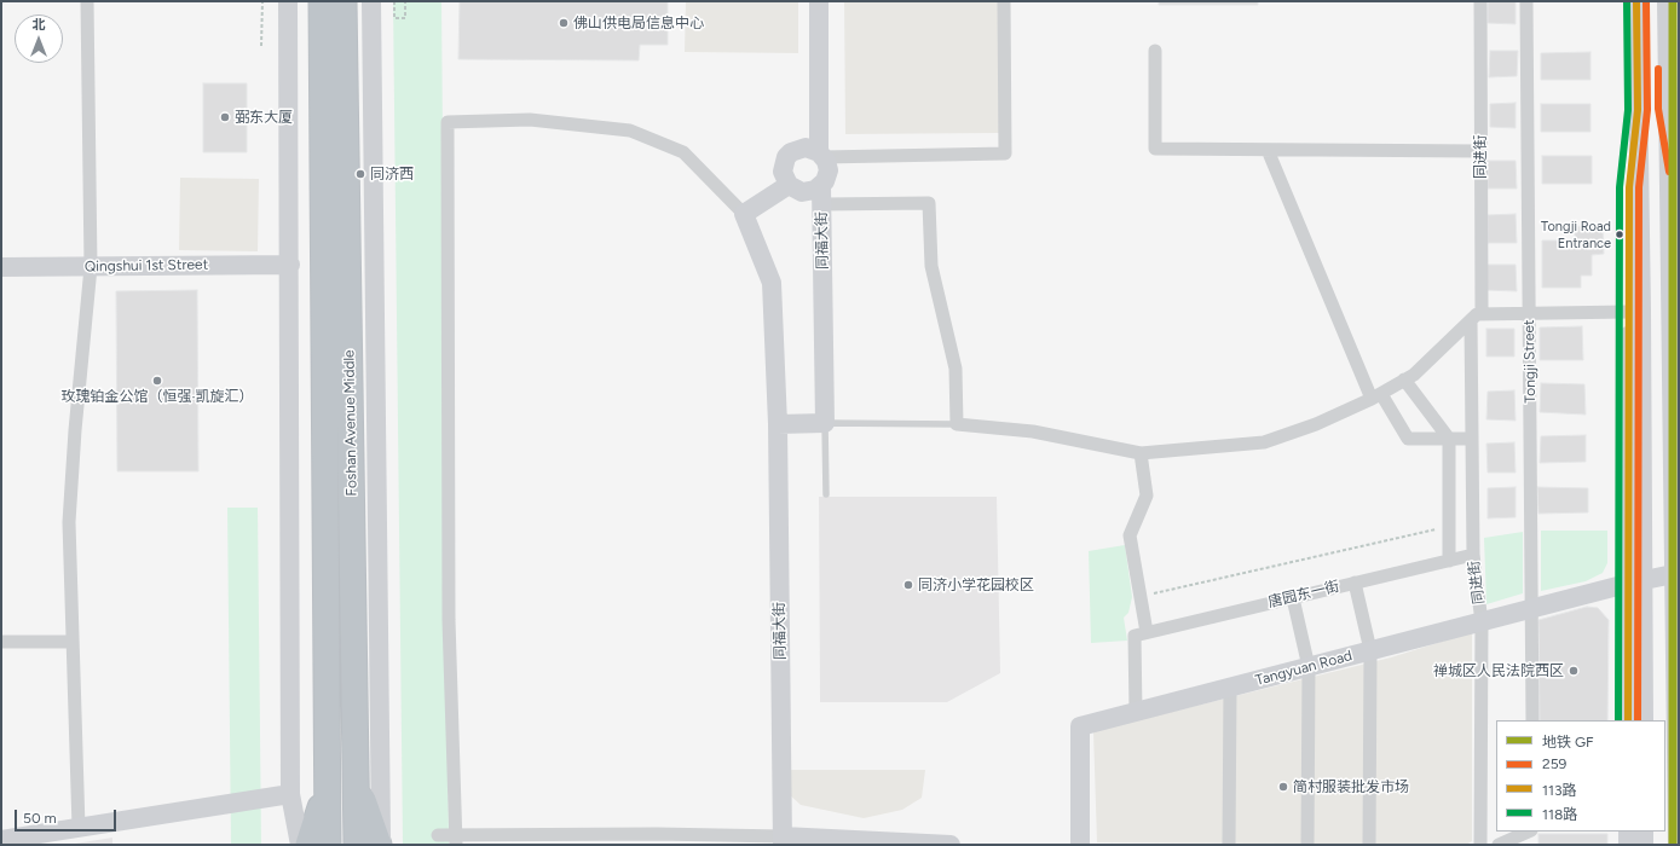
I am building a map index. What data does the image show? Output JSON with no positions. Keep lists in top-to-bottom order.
{
  "streets": {
    "highway": ["Foshan Avenue Middle"],
    "main road": ["同福大街", "Qingshui 1st Street", "Tangyuan Road"],
    "street": ["同进街", "Tongji Street", "唐园东一街"]
  },
  "crossings": [
    ["同进街", "唐园东一街"],
    ["同进街", "Tangyuan Road"],
    ["Tongji Street", "Tangyuan Road"]
  ],
  "places": [
    "佛山供电局信息中心",
    "弼东大厦",
    "同济西",
    "Tongji Road Entrance",
    "玫瑰铂金公馆（恒强·凯旋汇）",
    "同济小学花园校区",
    "禅城区人民法院西区",
    "简村服装批发市场"
  ],
  "lines": [
    "metro line GF",
    "transit line 259",
    "transit line 113路",
    "transit line 118路"
  ],
  "legend": [
    "地铁 GF",
    "259",
    "113路",
    "118路"
  ],
  "scale_bar": "50 m",
  "north": "top"
}
